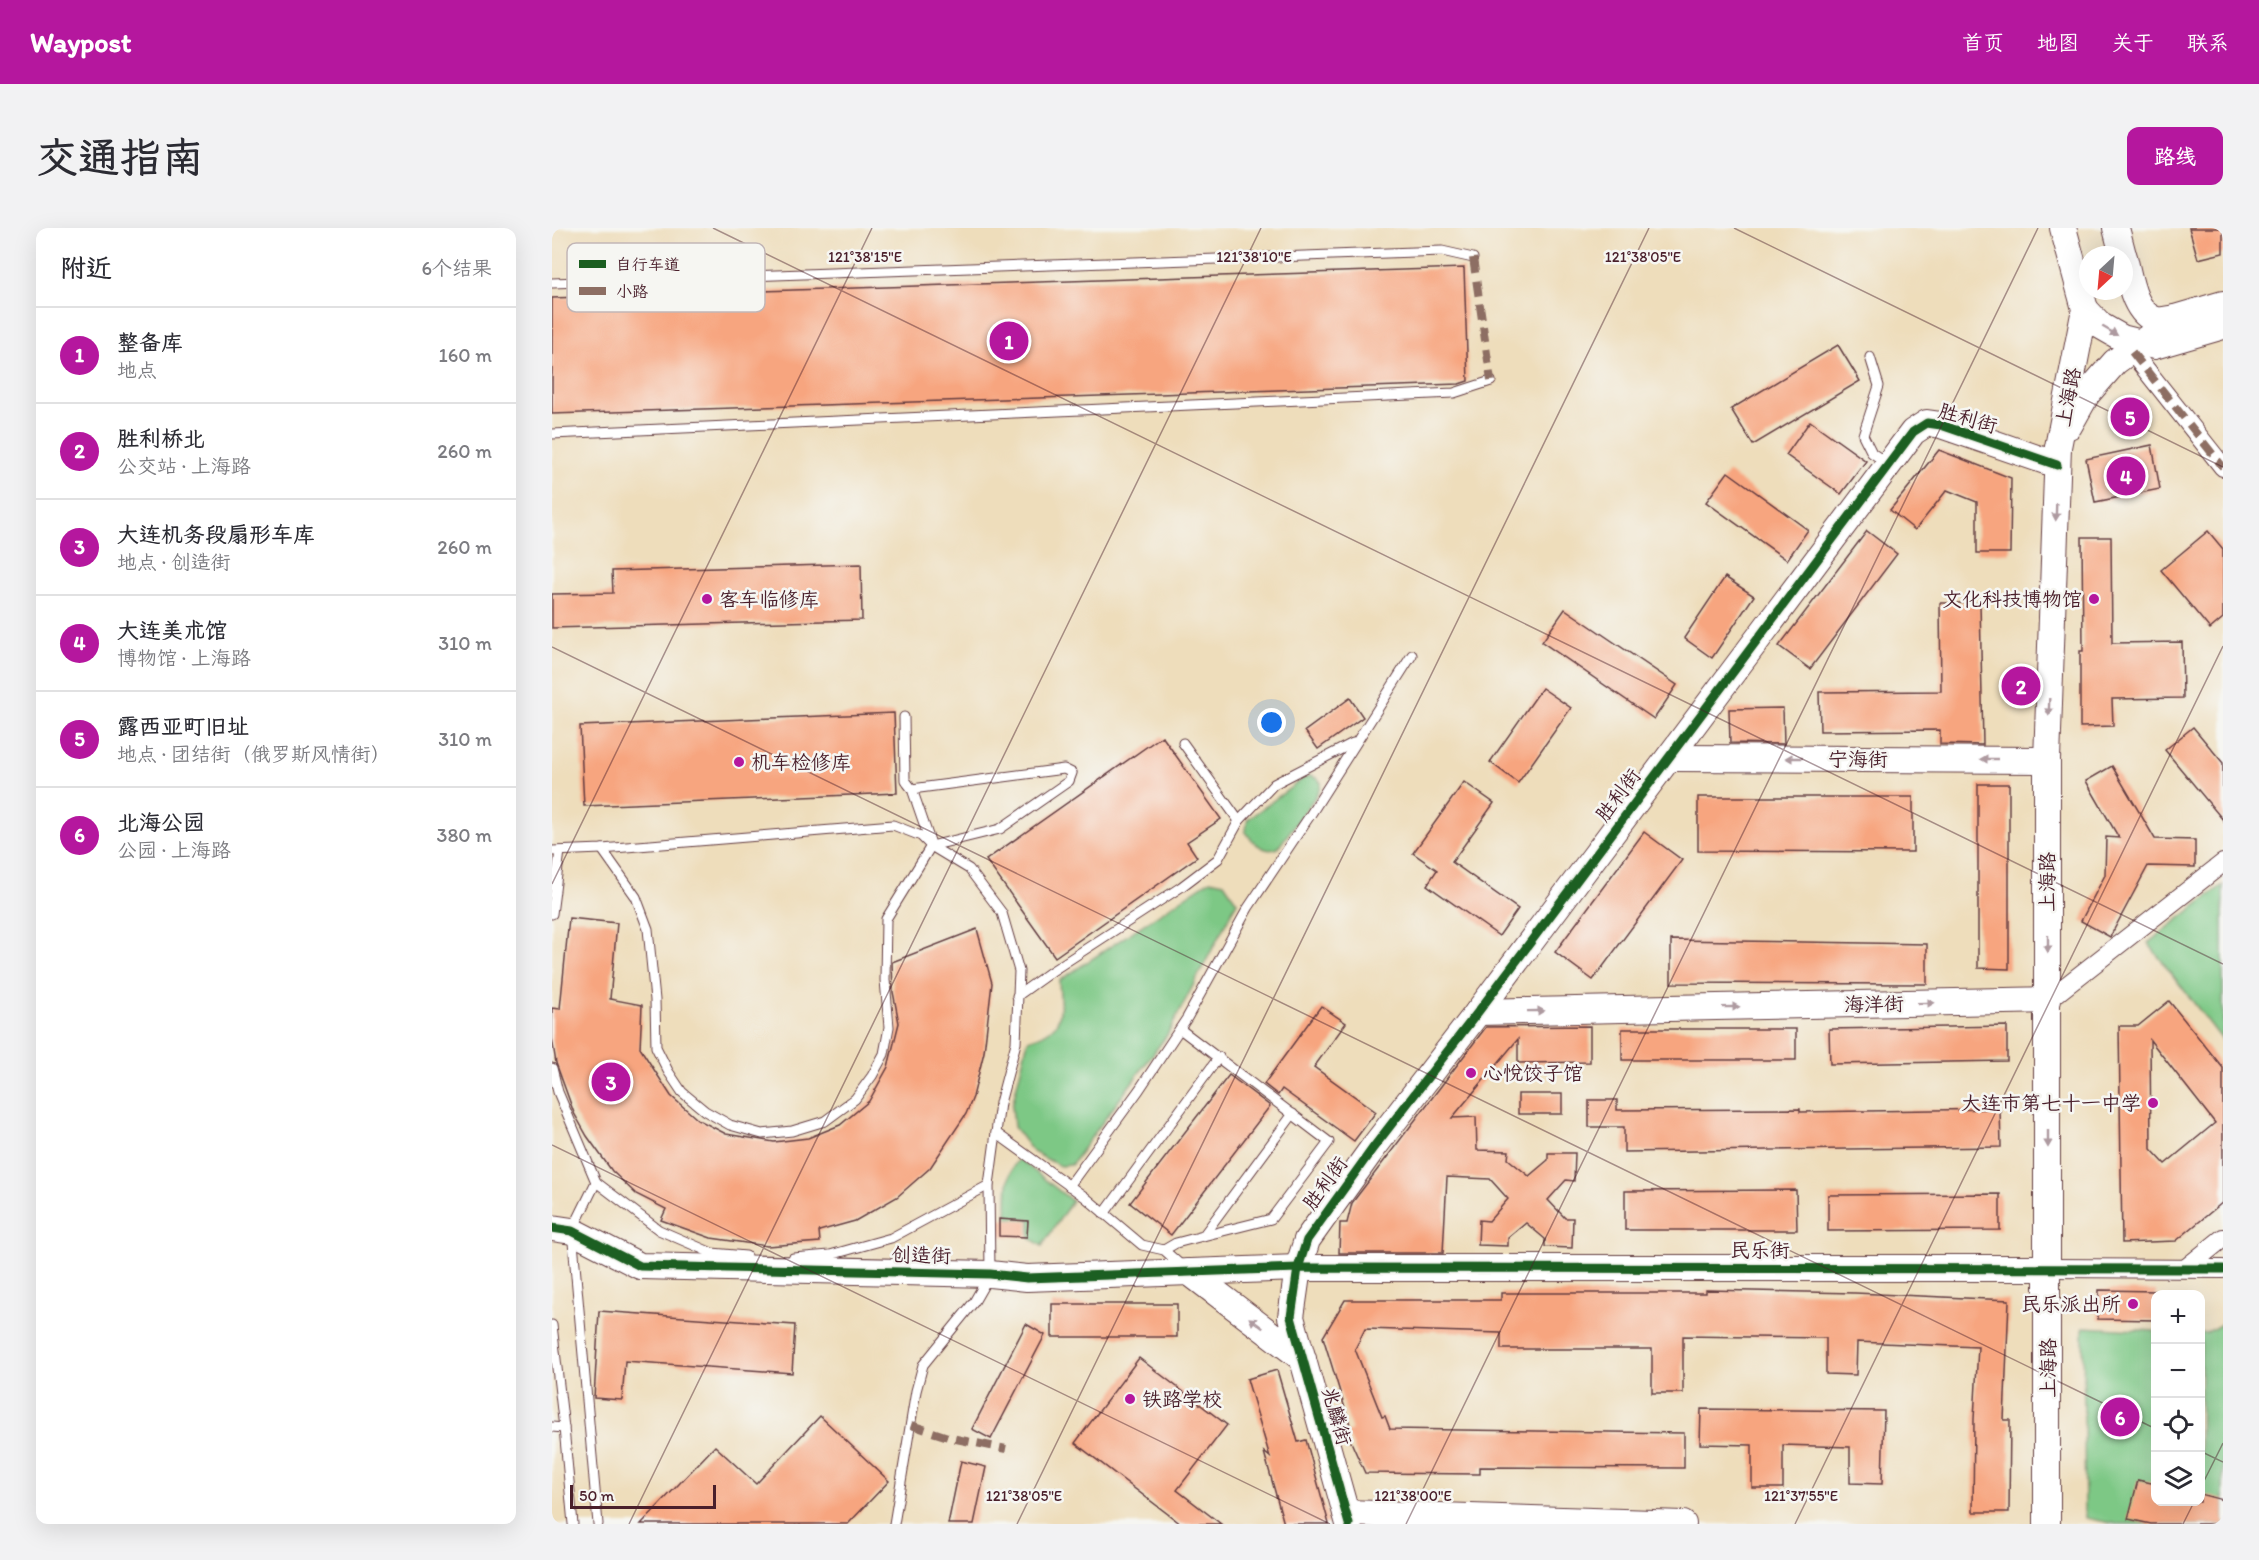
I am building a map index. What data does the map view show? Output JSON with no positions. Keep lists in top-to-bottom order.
{
  "streets": {
    "street": [
      "上海路",
      "胜利街",
      "宁海街",
      "海洋街",
      "民乐街",
      "创造街",
      "兆麟街"
    ]
  },
  "crossings": [
    ["上海路", "胜利街"],
    ["上海路", "宁海街"],
    ["上海路", "海洋街"],
    ["上海路", "民乐街"],
    ["胜利街", "宁海街"],
    ["胜利街", "海洋街"],
    ["胜利街", "民乐街"],
    ["胜利街", "创造街"],
    ["胜利街", "兆麟街"],
    ["民乐街", "创造街"]
  ],
  "one_way": ["上海路", "宁海街", "海洋街"],
  "places": [
    "客车临修库",
    "文化科技博物馆",
    "机车检修库",
    "心悦饺子馆",
    "大连市第七十一中学",
    "民乐派出所",
    "铁路学校"
  ],
  "legend": ["自行车道", "小路"],
  "scale_bar": "50 m",
  "north": "bottom left",
  "page": {
    "header": "Waypost",
    "nav": [
      "首页",
      "地图",
      "关于",
      "联系"
    ],
    "buttons": "路线",
    "title": "交通指南",
    "heading": ["附近", "6个结果"],
    "list": [
      {
        "mark": "1",
        "name": "整备库",
        "note": "地点",
        "value": "160 m"
      },
      {
        "mark": "2",
        "name": "胜利桥北",
        "note": "公交站 · 上海路",
        "value": "260 m"
      },
      {
        "mark": "3",
        "name": "大连机务段扇形车库",
        "note": "地点 · 创造街",
        "value": "260 m"
      },
      {
        "mark": "4",
        "name": "大连美术馆",
        "note": "博物馆 · 上海路",
        "value": "310 m"
      },
      {
        "mark": "5",
        "name": "露西亚町旧址",
        "note": "地点 · 团结街（俄罗斯风情街）",
        "value": "310 m"
      },
      {
        "mark": "6",
        "name": "北海公园",
        "note": "公园 · 上海路",
        "value": "380 m"
      }
    ],
    "pins": [
      "1",
      "5",
      "4",
      "2",
      "3",
      "6"
    ],
    "map_buttons": ["+", "−"],
    "scale": "50 m"
  },
  "coordinates": [
    "121°38'15\"E",
    "121°38'10\"E",
    "121°38'05\"E",
    "121°38'00\"E",
    "121°37'55\"E"
  ]
}
